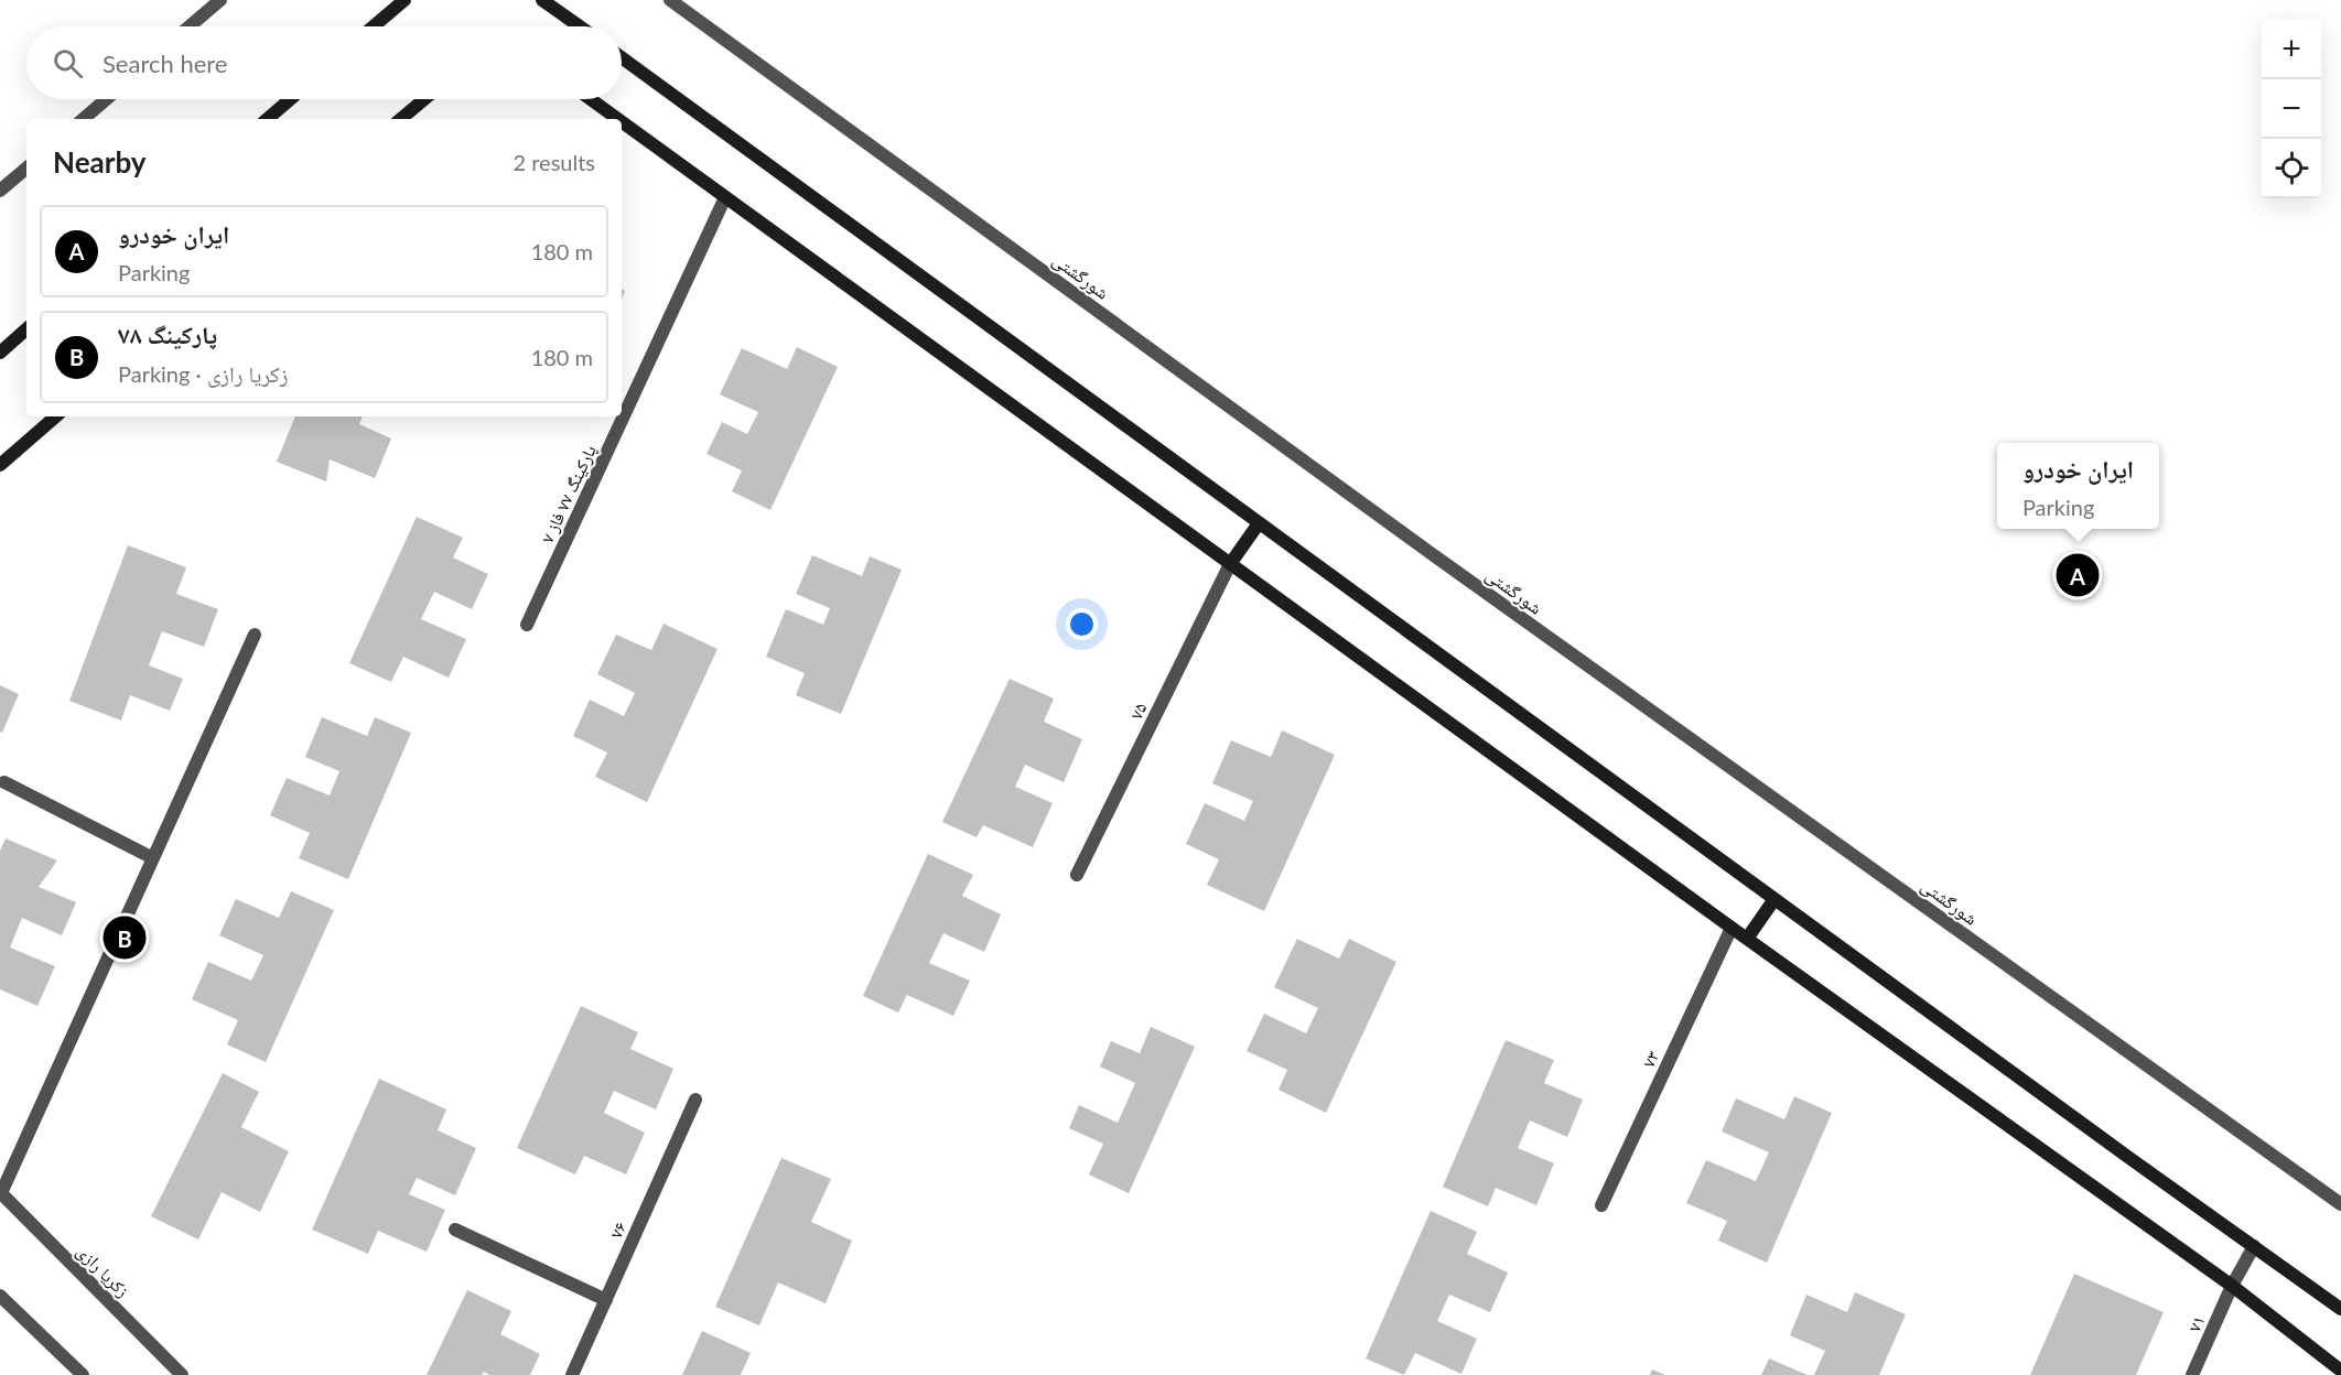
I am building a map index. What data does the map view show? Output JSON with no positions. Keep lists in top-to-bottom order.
{
  "streets": {
    "street": [
      "شورگشتی",
      "پارکینگ ۷۷ فاز ۷",
      "۷۵",
      "۷۳",
      "۷۶",
      "زکریا رازی",
      "۷۱"
    ]
  },
  "page": {
    "map_buttons": ["+", "−"],
    "search": "Search here",
    "heading": ["Nearby", "2 results"],
    "list": [
      {
        "mark": "A",
        "name": "ایران خودرو",
        "note": "Parking",
        "value": "180 m"
      },
      {
        "mark": "B",
        "name": "پارکینگ ۷۸",
        "note": "Parking · زکریا رازی",
        "value": "180 m"
      }
    ],
    "popup": ["ایران خودرو", "Parking"],
    "pins": ["A", "B"]
  }
}
